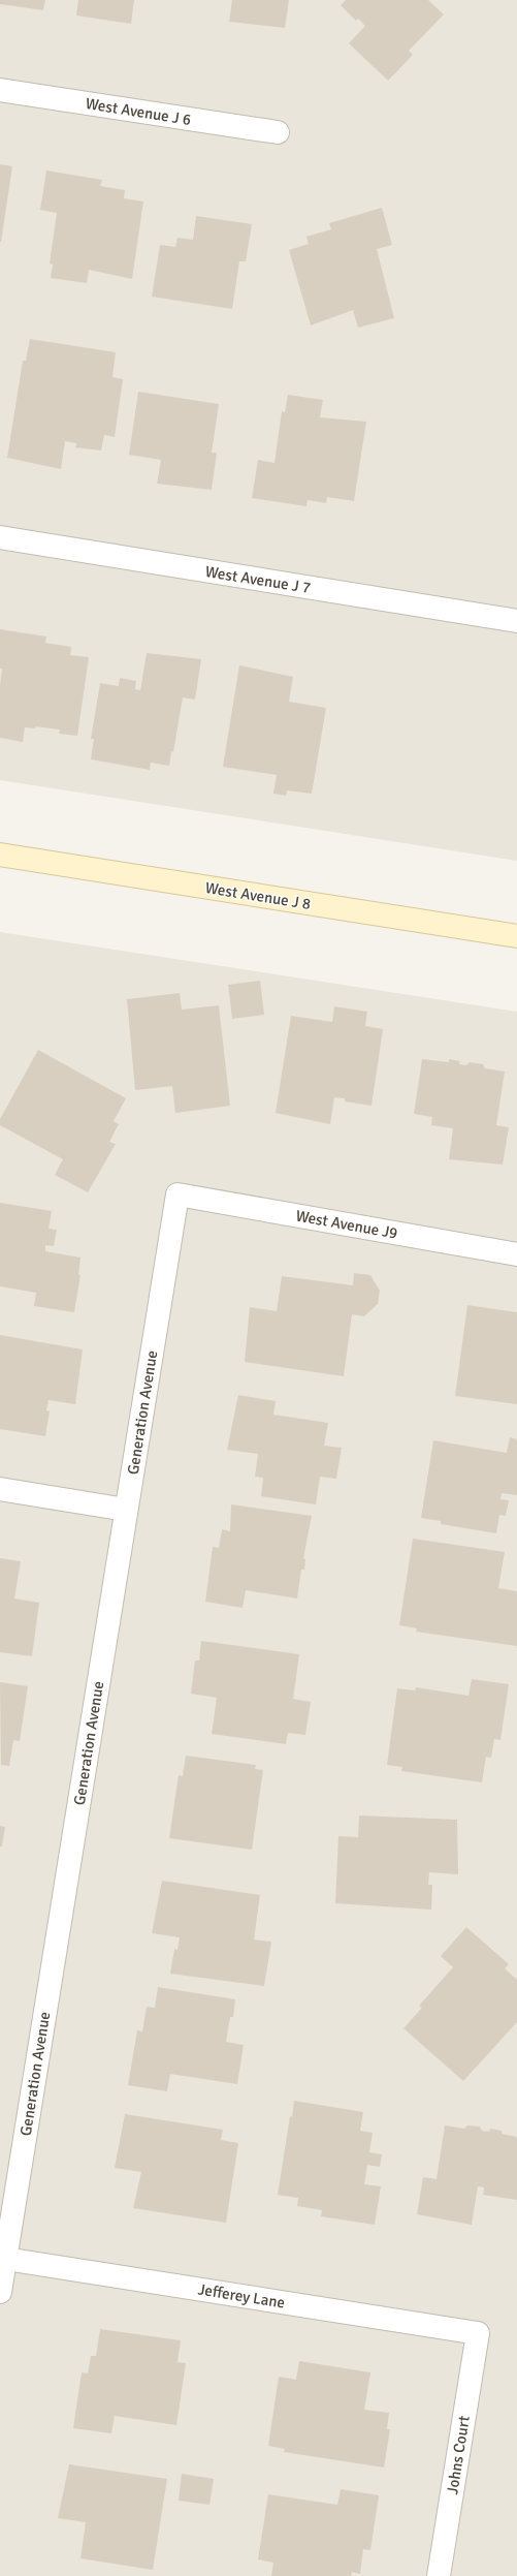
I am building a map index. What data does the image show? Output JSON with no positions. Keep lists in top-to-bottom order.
{
  "streets": {
    "street": [
      "West Avenue J 6",
      "West Avenue J 7",
      "West Avenue J 8",
      "West Avenue J9",
      "Generation Avenue",
      "Jefferey Lane",
      "Johns Court"
    ]
  },
  "crossings": [
    ["West Avenue J9", "Generation Avenue"],
    ["Generation Avenue", "Jefferey Lane"],
    ["Jefferey Lane", "Johns Court"]
  ]
}
